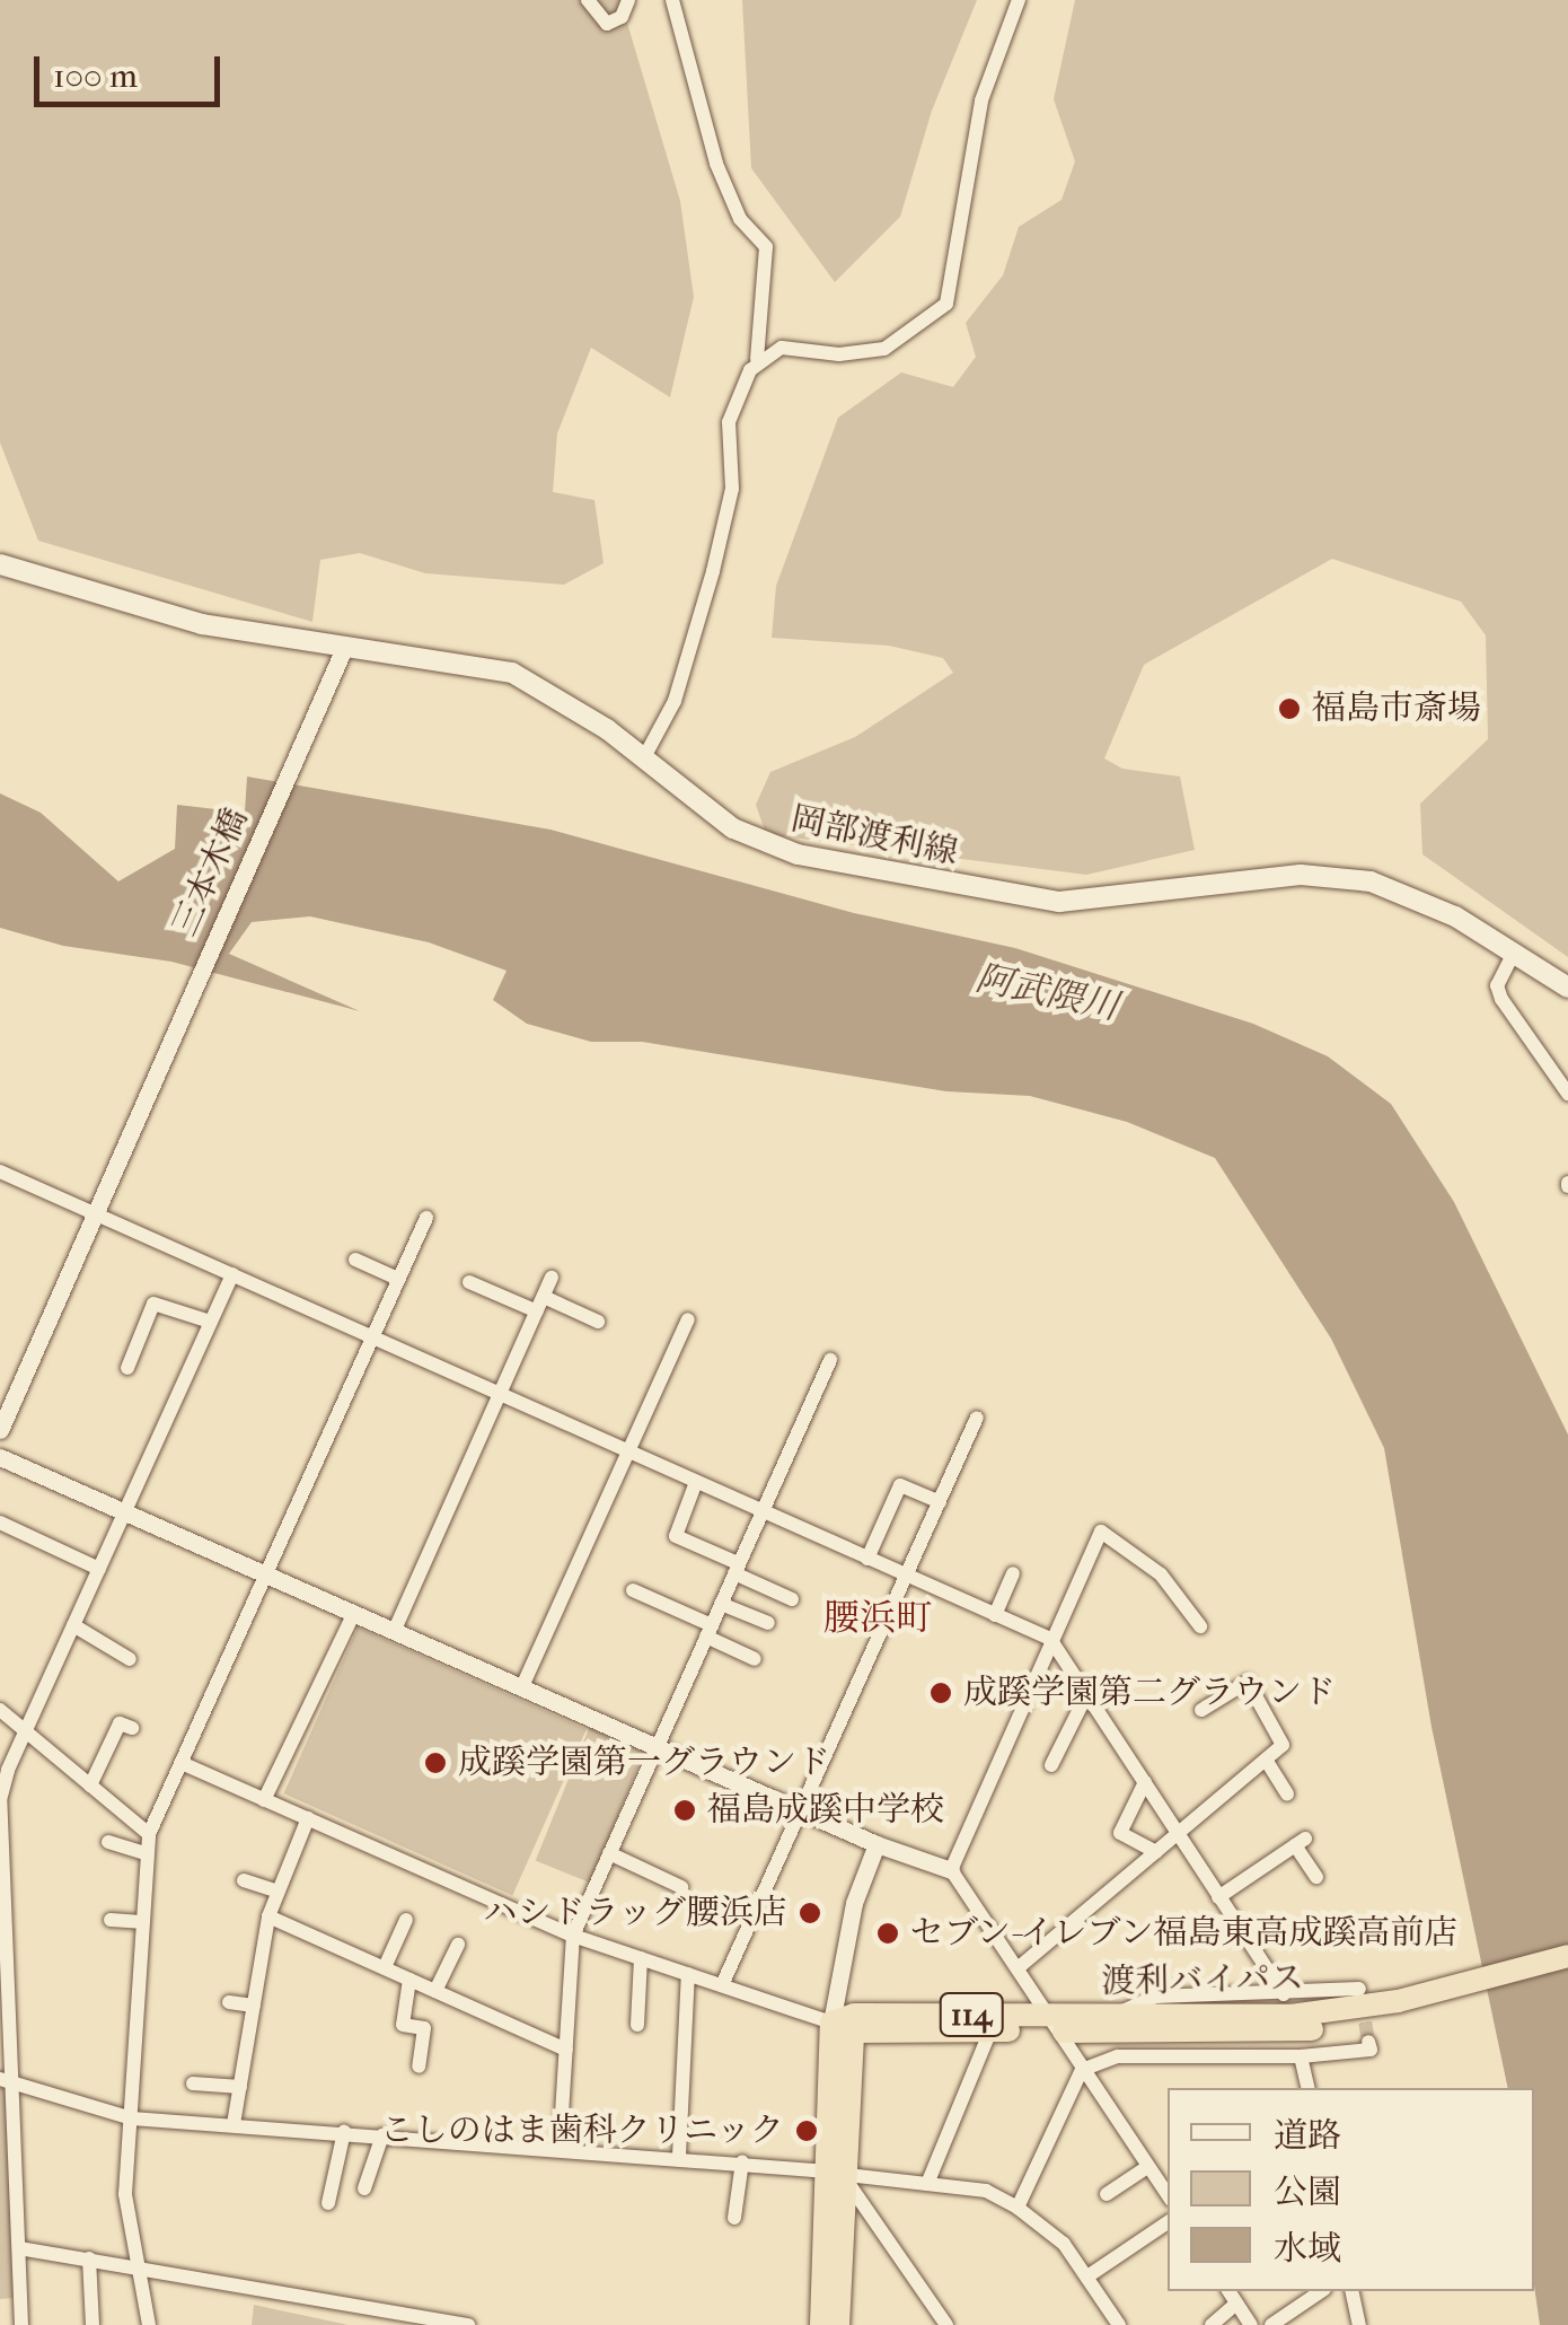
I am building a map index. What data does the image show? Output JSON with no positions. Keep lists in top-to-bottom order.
{
  "streets": {
    "highway": ["渡利バイパス", "114"],
    "main road": ["岡部渡利線"],
    "street": ["三本木橋"]
  },
  "crossings": [
    ["岡部渡利線", "三本木橋"]
  ],
  "districts": ["腰浜町"],
  "water": ["阿武隈川"],
  "places": [
    "福島市斎場",
    "成蹊学園第二グラウンド",
    "成蹊学園第一グラウンド",
    "福島成蹊中学校",
    "ハシドラッグ腰浜店",
    "セブン-イレブン福島東高成蹊高前店",
    "こしのはま歯科クリニック"
  ],
  "legend": ["道路", "公園", "水域"],
  "scale_bar": "100 m"
}
